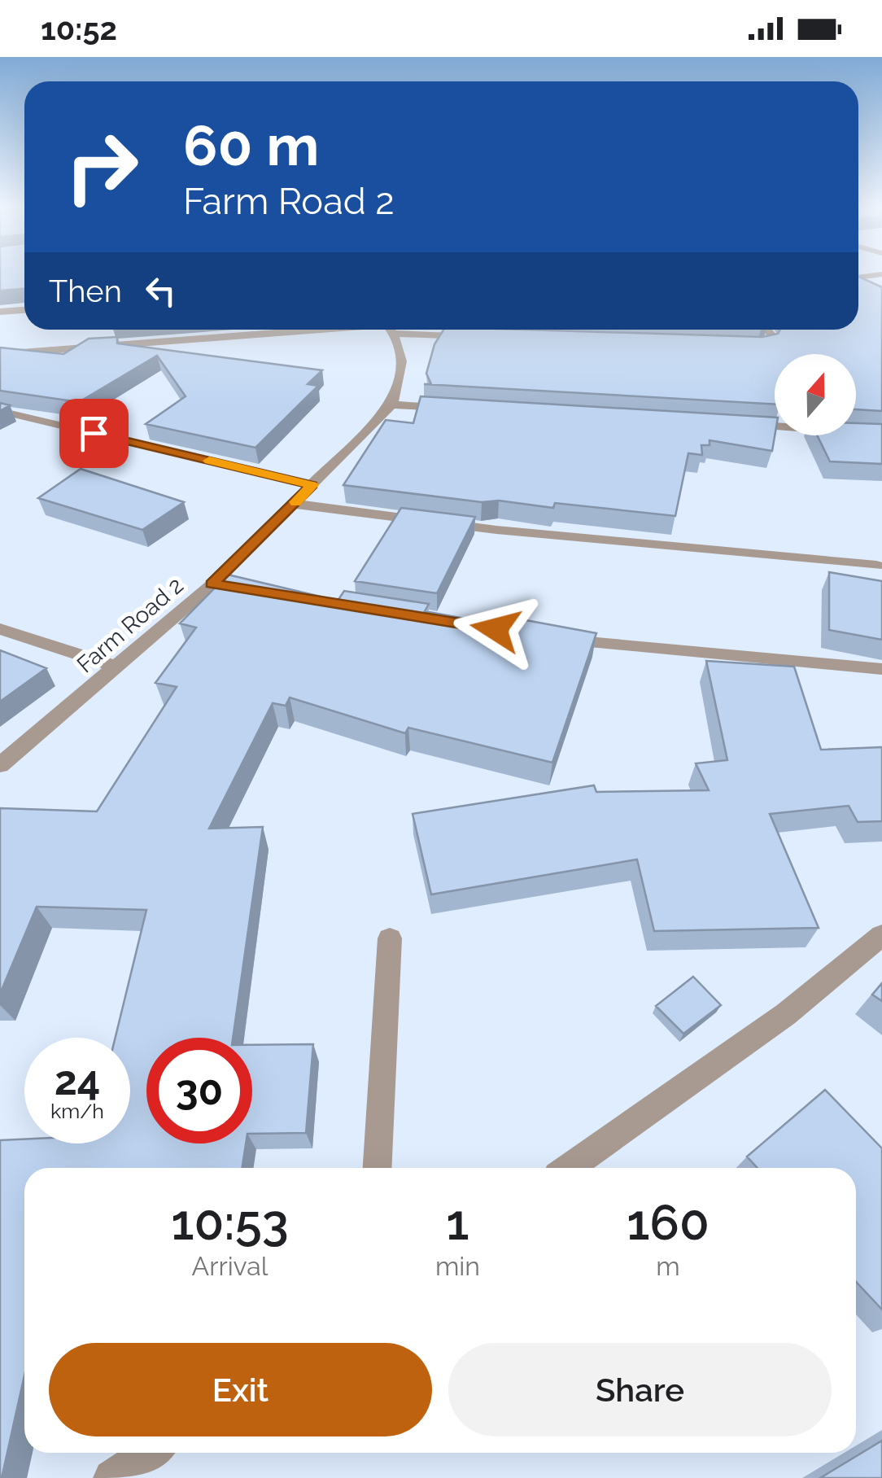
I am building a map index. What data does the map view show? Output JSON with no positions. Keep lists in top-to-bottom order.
{
  "streets": {
    "street": ["Farm Road 2"]
  },
  "north": "top",
  "page": {
    "status": "10:52",
    "turn": ["60 m", "Farm Road 2"],
    "then": "Then",
    "speed": "24 km/h",
    "limit": "30",
    "eta": [
      "10:53",
      "Arrival",
      "1",
      "min",
      "160",
      "m"
    ],
    "buttons": ["Exit", "Share"]
  }
}
